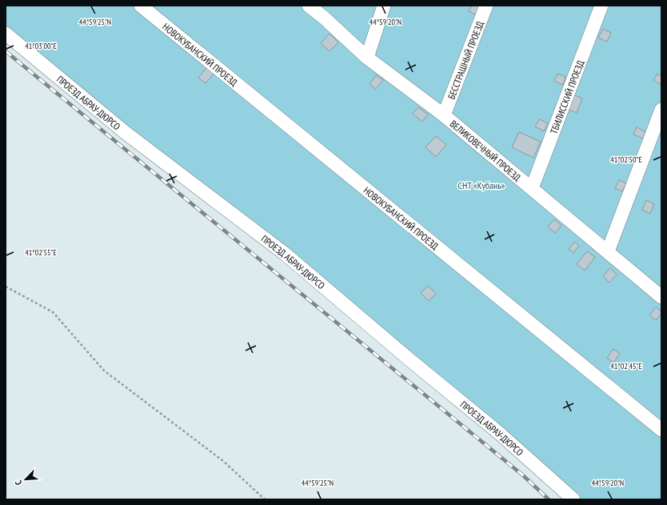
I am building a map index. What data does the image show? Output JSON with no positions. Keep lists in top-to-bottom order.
{
  "streets": {
    "street": [
      "НОВОКУБАНСКИЙ ПРОЕЗД",
      "БЕССТРАШНЫЙ ПРОЕЗД",
      "ТБИЛИССКИЙ ПРОЕЗД",
      "ПРОЕЗД АБРАУ-ДЮРСО",
      "ВЕЛИКОВЕЧНЫЙ ПРОЕЗД"
    ]
  },
  "crossings": [
    ["БЕССТРАШНЫЙ ПРОЕЗД", "ВЕЛИКОВЕЧНЫЙ ПРОЕЗД"],
    ["ТБИЛИССКИЙ ПРОЕЗД", "ВЕЛИКОВЕЧНЫЙ ПРОЕЗД"]
  ],
  "parks": ["СНТ «Кубань»"],
  "north": "bottom left",
  "coordinates": [
    "44°59'25\"N",
    "44°59'20\"N",
    "41°03'00\"E",
    "41°02'50\"E",
    "41°02'55\"E",
    "41°02'45\"E"
  ]
}
